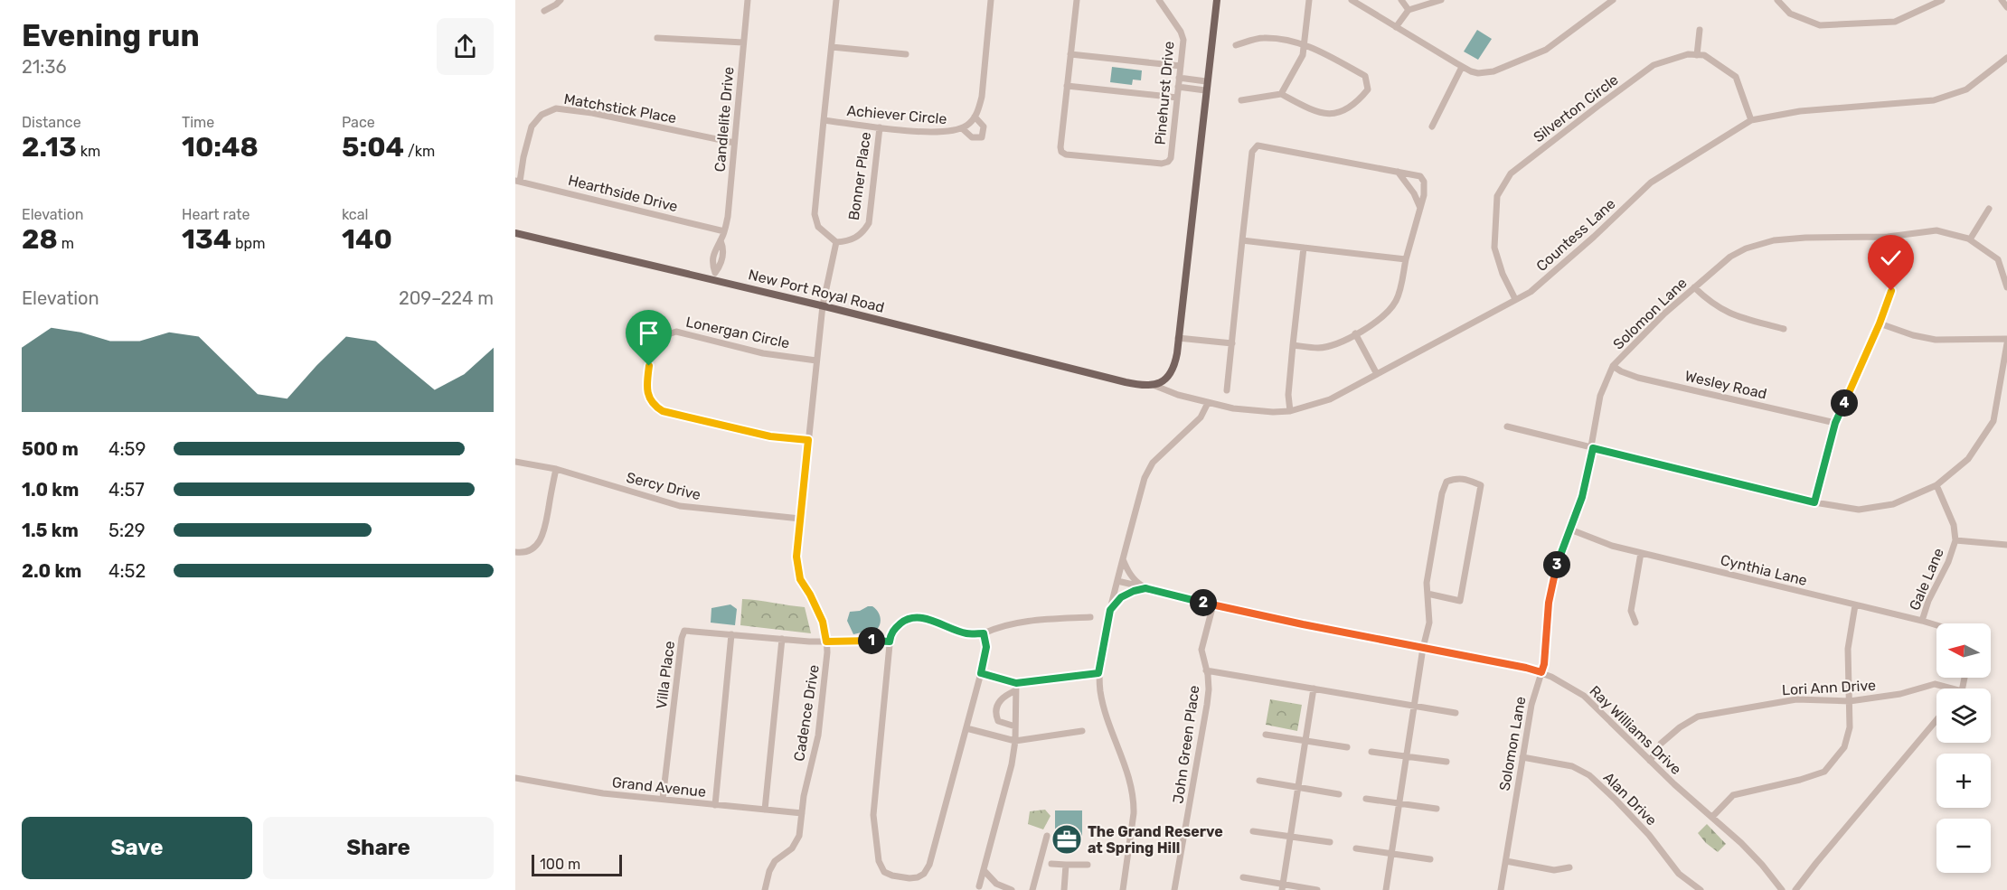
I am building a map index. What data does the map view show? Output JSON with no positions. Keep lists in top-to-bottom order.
{
  "streets": {
    "main road": ["New Port Royal Road"],
    "street": [
      "Pinehurst Drive",
      "Matchstick Place",
      "Silverton Circle",
      "Achiever Circle",
      "Candlelite Drive",
      "Bonner Place",
      "Hearthside Drive",
      "Countess Lane",
      "Solomon Lane",
      "Lonergan Circle",
      "Wesley Road",
      "Sercy Drive",
      "Cynthia Lane",
      "Gale Lane",
      "Villa Place",
      "Lori Ann Drive",
      "Cadence Drive",
      "Ray Williams Drive",
      "John Green Place",
      "Grand Avenue",
      "Alan Drive"
    ]
  },
  "crossings": [
    ["Matchstick Place", "Candlelite Drive"],
    ["Matchstick Place", "Hearthside Drive"],
    ["Silverton Circle", "Countess Lane"],
    ["Achiever Circle", "Bonner Place"],
    ["Candlelite Drive", "Hearthside Drive"],
    ["Candlelite Drive", "New Port Royal Road"],
    ["Countess Lane", "New Port Royal Road"],
    ["New Port Royal Road", "Cadence Drive"],
    ["Solomon Lane", "Wesley Road"],
    ["Solomon Lane", "Cynthia Lane"],
    ["Solomon Lane", "Ray Williams Drive"],
    ["Solomon Lane", "Alan Drive"],
    ["Lonergan Circle", "Cadence Drive"],
    ["Sercy Drive", "Cadence Drive"],
    ["Cynthia Lane", "Gale Lane"],
    ["Villa Place", "Cadence Drive"],
    ["Villa Place", "Grand Avenue"],
    ["Lori Ann Drive", "Ray Williams Drive"],
    ["Cadence Drive", "Grand Avenue"],
    ["Ray Williams Drive", "John Green Place"]
  ],
  "places": {
    "office": ["The Grand Reserve at Spring Hill"]
  },
  "scale_bar": "100 m",
  "north": "left",
  "page": {
    "heading": ["Evening run", "21:36"],
    "stats": [
      ["Distance", "2.13 km"],
      ["Time", "10:48"],
      ["Pace", "5:04 /km"],
      ["Elevation", "28 m"],
      ["Heart rate", "134 bpm"],
      ["kcal", "140"]
    ],
    "chart": ["Elevation", "209–224 m"],
    "pins": [
      "4",
      "3",
      "2",
      "1"
    ],
    "list": [
      {
        "name": "500 m",
        "note": "4:59"
      },
      {
        "name": "1.0 km",
        "note": "4:57"
      },
      {
        "name": "1.5 km",
        "note": "5:29"
      },
      {
        "name": "2.0 km",
        "note": "4:52"
      }
    ],
    "map_buttons": ["+", "−"],
    "buttons": ["Save", "Share"],
    "scale": "100 m"
  }
}
